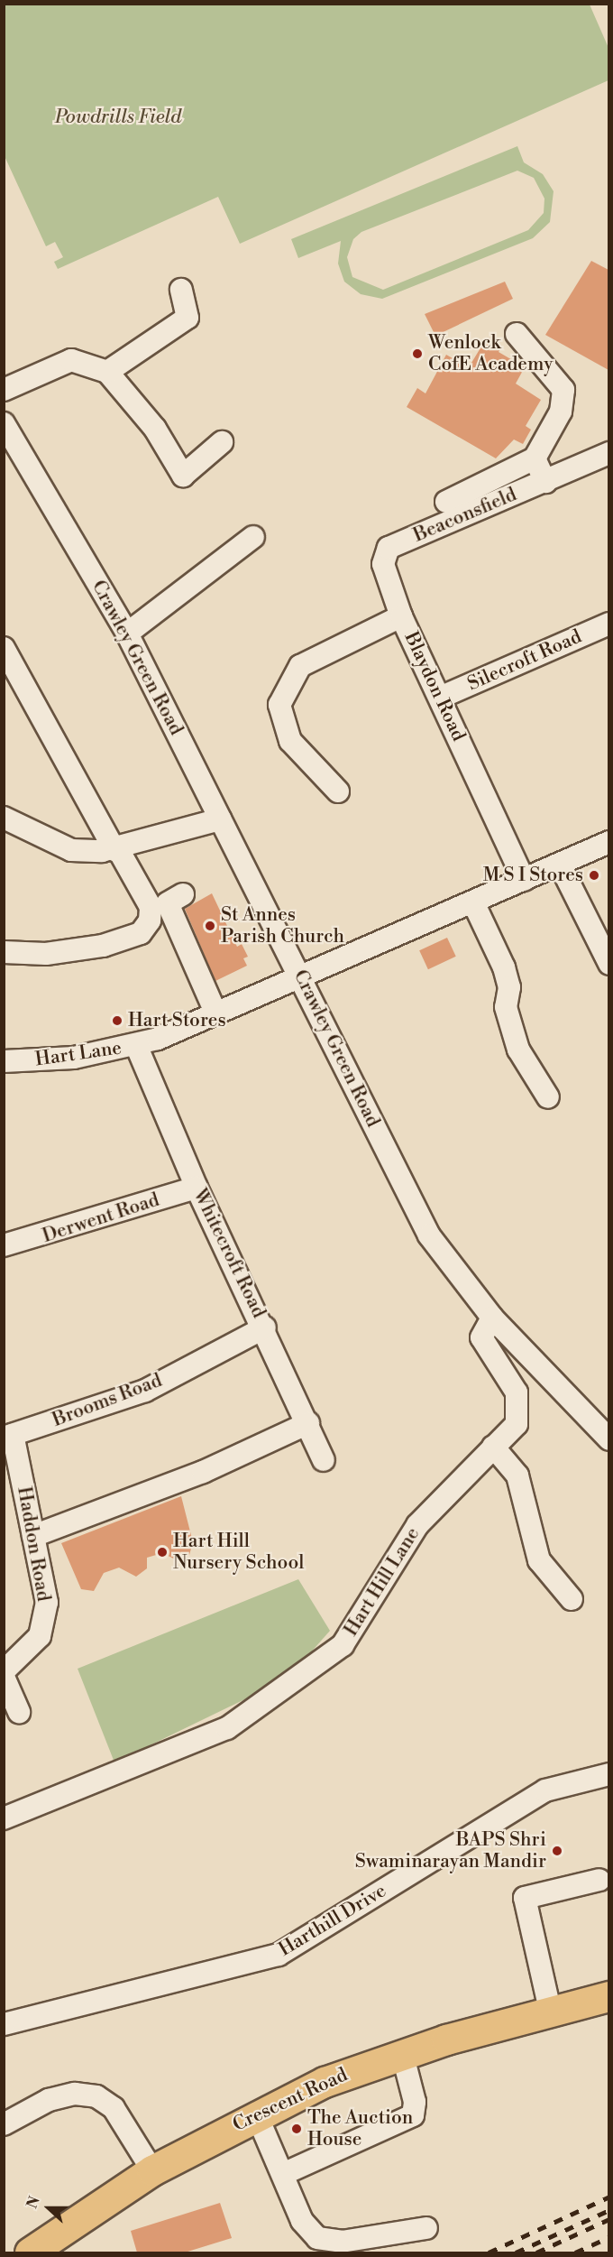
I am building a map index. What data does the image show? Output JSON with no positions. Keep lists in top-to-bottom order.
{
  "streets": {
    "highway": ["Crescent Road"],
    "street": [
      "Beaconsfield",
      "Crawley Green Road",
      "Silecroft Road",
      "Blaydon Road",
      "Hart Lane",
      "Derwent Road",
      "Whitecroft Road",
      "Brooms Road",
      "Haddon Road",
      "Hart Hill Lane",
      "Harthill Drive"
    ]
  },
  "crossings": [
    ["Beaconsfield", "Blaydon Road"],
    ["Crawley Green Road", "Hart Lane"],
    ["Crawley Green Road", "Hart Hill Lane"],
    ["Silecroft Road", "Blaydon Road"],
    ["Blaydon Road", "Hart Lane"],
    ["Hart Lane", "Whitecroft Road"],
    ["Derwent Road", "Whitecroft Road"],
    ["Whitecroft Road", "Brooms Road"],
    ["Brooms Road", "Haddon Road"]
  ],
  "parks": ["Powdrills Field"],
  "places": [
    "Wenlock CofE Academy",
    "M S I Stores",
    "St Annes Parish Church",
    "Hart Stores",
    "Hart Hill Nursery School",
    "BAPS Shri Swaminarayan Mandir",
    "The Auction House"
  ],
  "north": "left"
}
